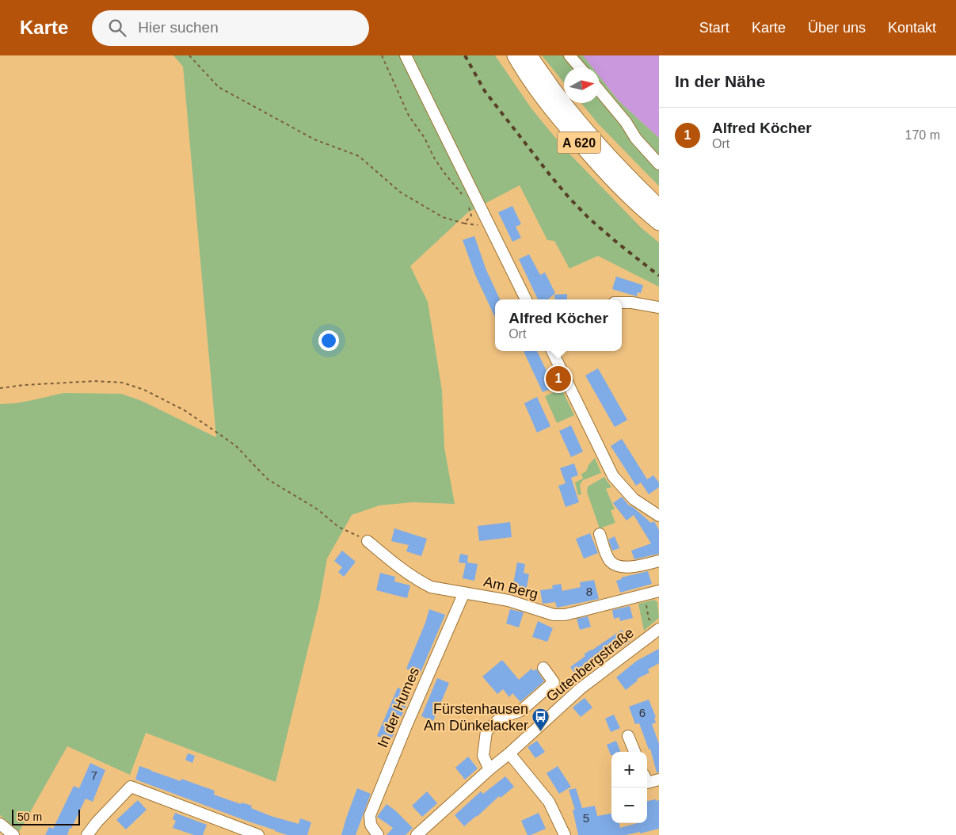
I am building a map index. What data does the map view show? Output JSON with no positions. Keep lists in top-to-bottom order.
{
  "streets": {
    "highway": ["A 620"],
    "street": ["Am Berg", "Gutenbergstraße", "In der Humes"]
  },
  "crossings": [
    ["Am Berg", "In der Humes"]
  ],
  "places": {
    "bus stop": ["Fürstenhausen Am Dünkelacker"]
  },
  "house_numbers": [
    "8",
    "6",
    "7",
    "5"
  ],
  "scale_bar": "50 m",
  "north": "right",
  "page": {
    "header": "Karte",
    "search": "Hier suchen",
    "nav": [
      "Start",
      "Karte",
      "Über uns",
      "Kontakt"
    ],
    "heading": "In der Nähe",
    "list": [
      {
        "mark": "1",
        "name": "Alfred Köcher",
        "note": "Ort",
        "value": "170 m"
      }
    ],
    "popup": ["Alfred Köcher", "Ort"],
    "pins": "1",
    "map_buttons": ["+", "−"],
    "scale": "50 m"
  }
}
